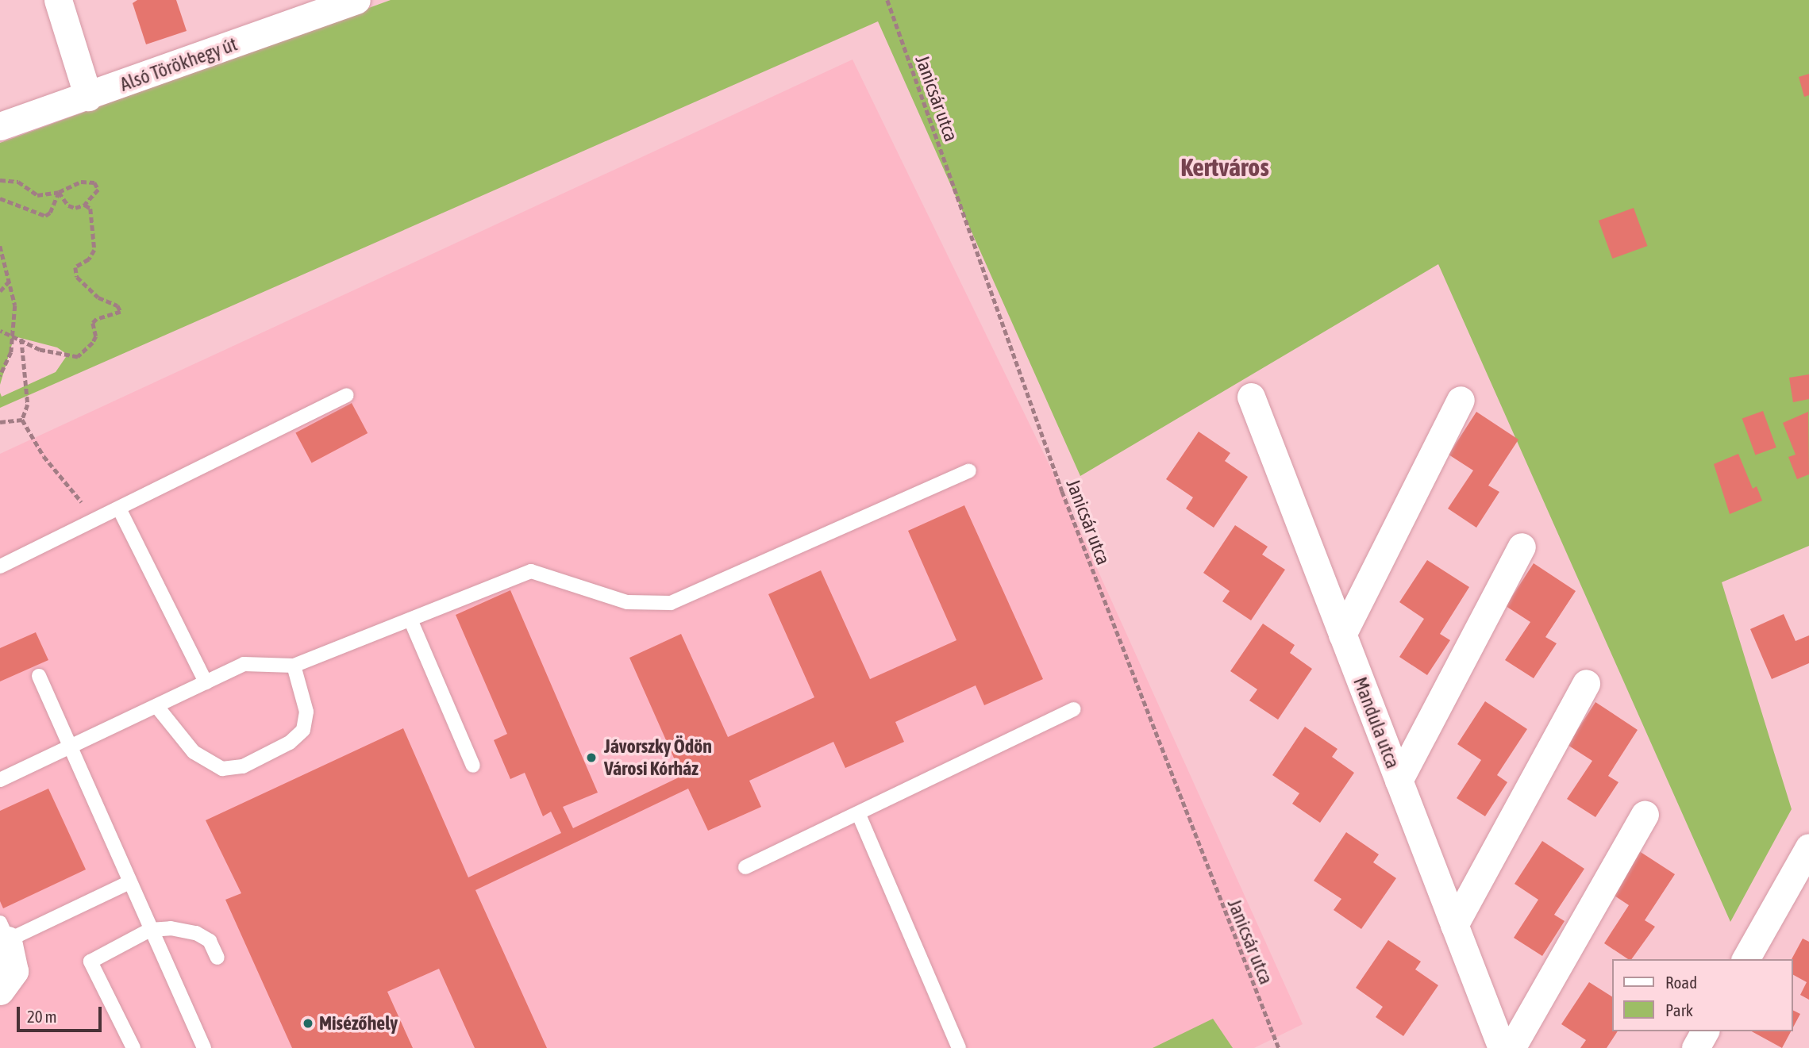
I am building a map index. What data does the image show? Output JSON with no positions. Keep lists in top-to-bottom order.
{
  "streets": {
    "street": ["Alsó Törökhegy út", "Mandula utca"],
    "path": ["Janicsár utca"]
  },
  "districts": ["Kertváros"],
  "places": ["Jávorszky Ödön Városi Kórház", "Misézőhely"],
  "legend": ["Road", "Park"],
  "scale_bar": "20 m"
}
